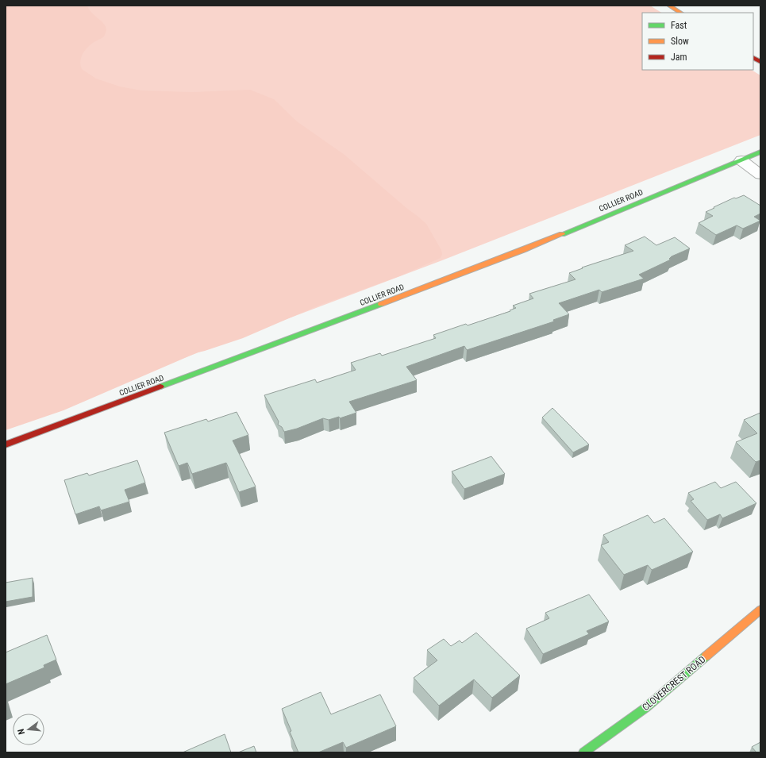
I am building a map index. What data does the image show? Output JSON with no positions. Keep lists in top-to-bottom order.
{
  "streets": {
    "street": ["COLLIER ROAD", "CLOVERCREST ROAD"]
  },
  "legend": ["Fast", "Slow", "Jam"],
  "north": "left"
}
